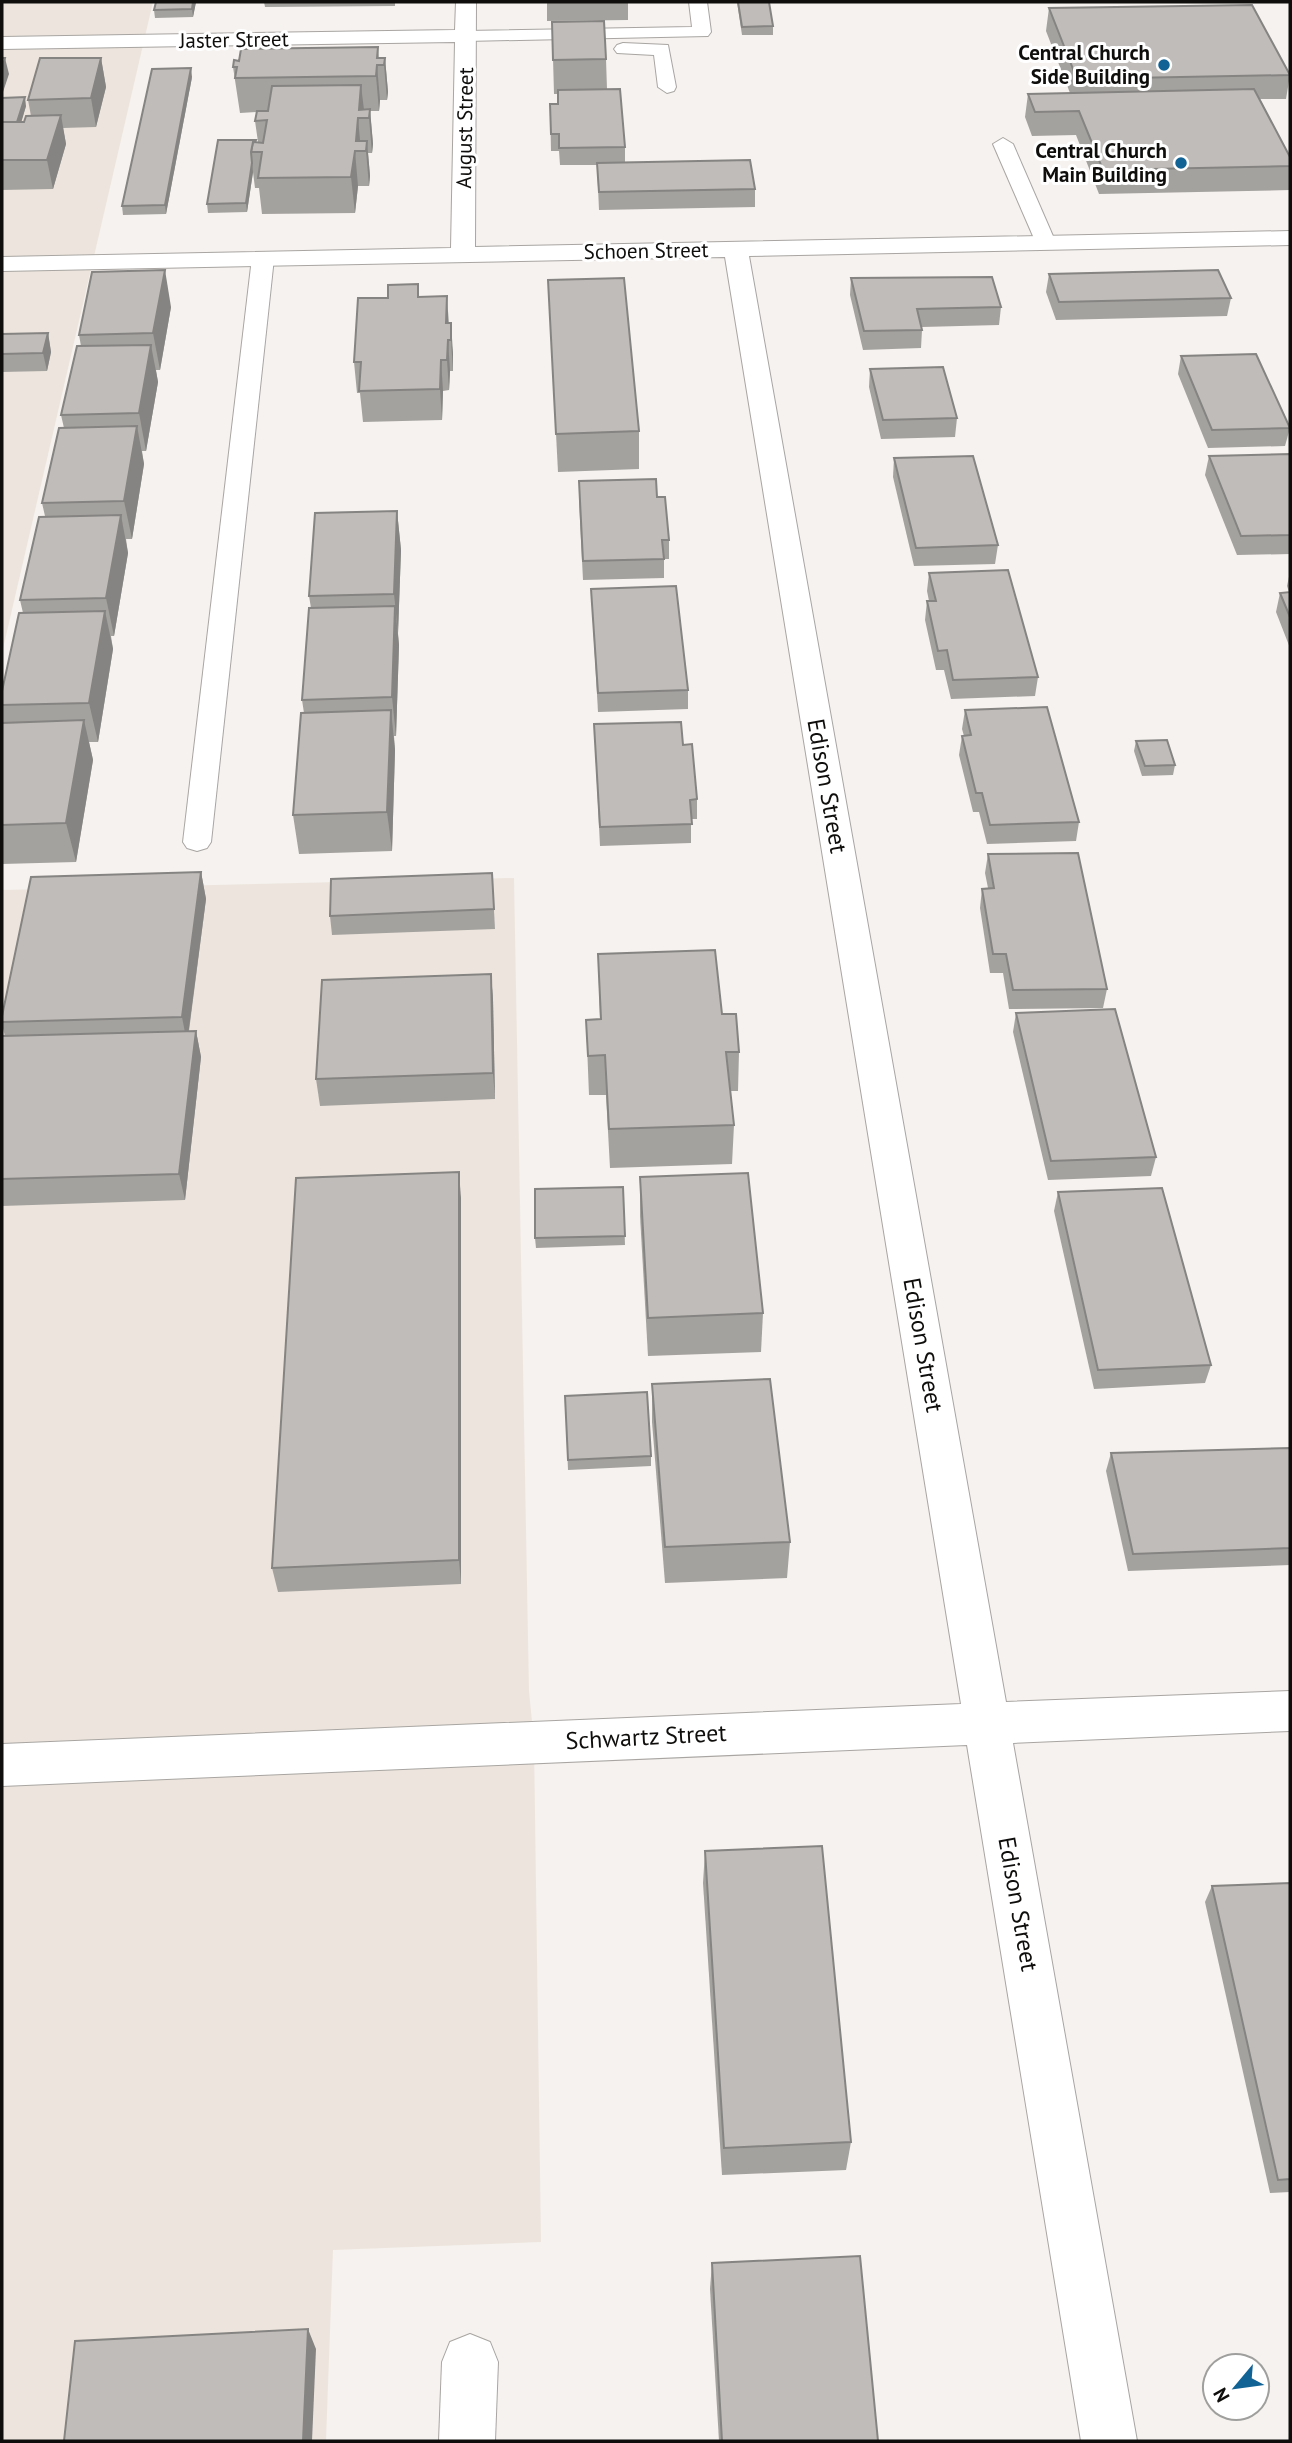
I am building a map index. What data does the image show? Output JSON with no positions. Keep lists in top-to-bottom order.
{
  "streets": {
    "street": [
      "Jaster Street",
      "August Street",
      "Schoen Street",
      "Edison Street",
      "Schwartz Street"
    ]
  },
  "crossings": [
    ["Jaster Street", "August Street"],
    ["August Street", "Schoen Street"],
    ["Schoen Street", "Edison Street"],
    ["Edison Street", "Schwartz Street"]
  ],
  "places": ["Central Church Side Building", "Central Church Main Building"],
  "north": "bottom left"
}
